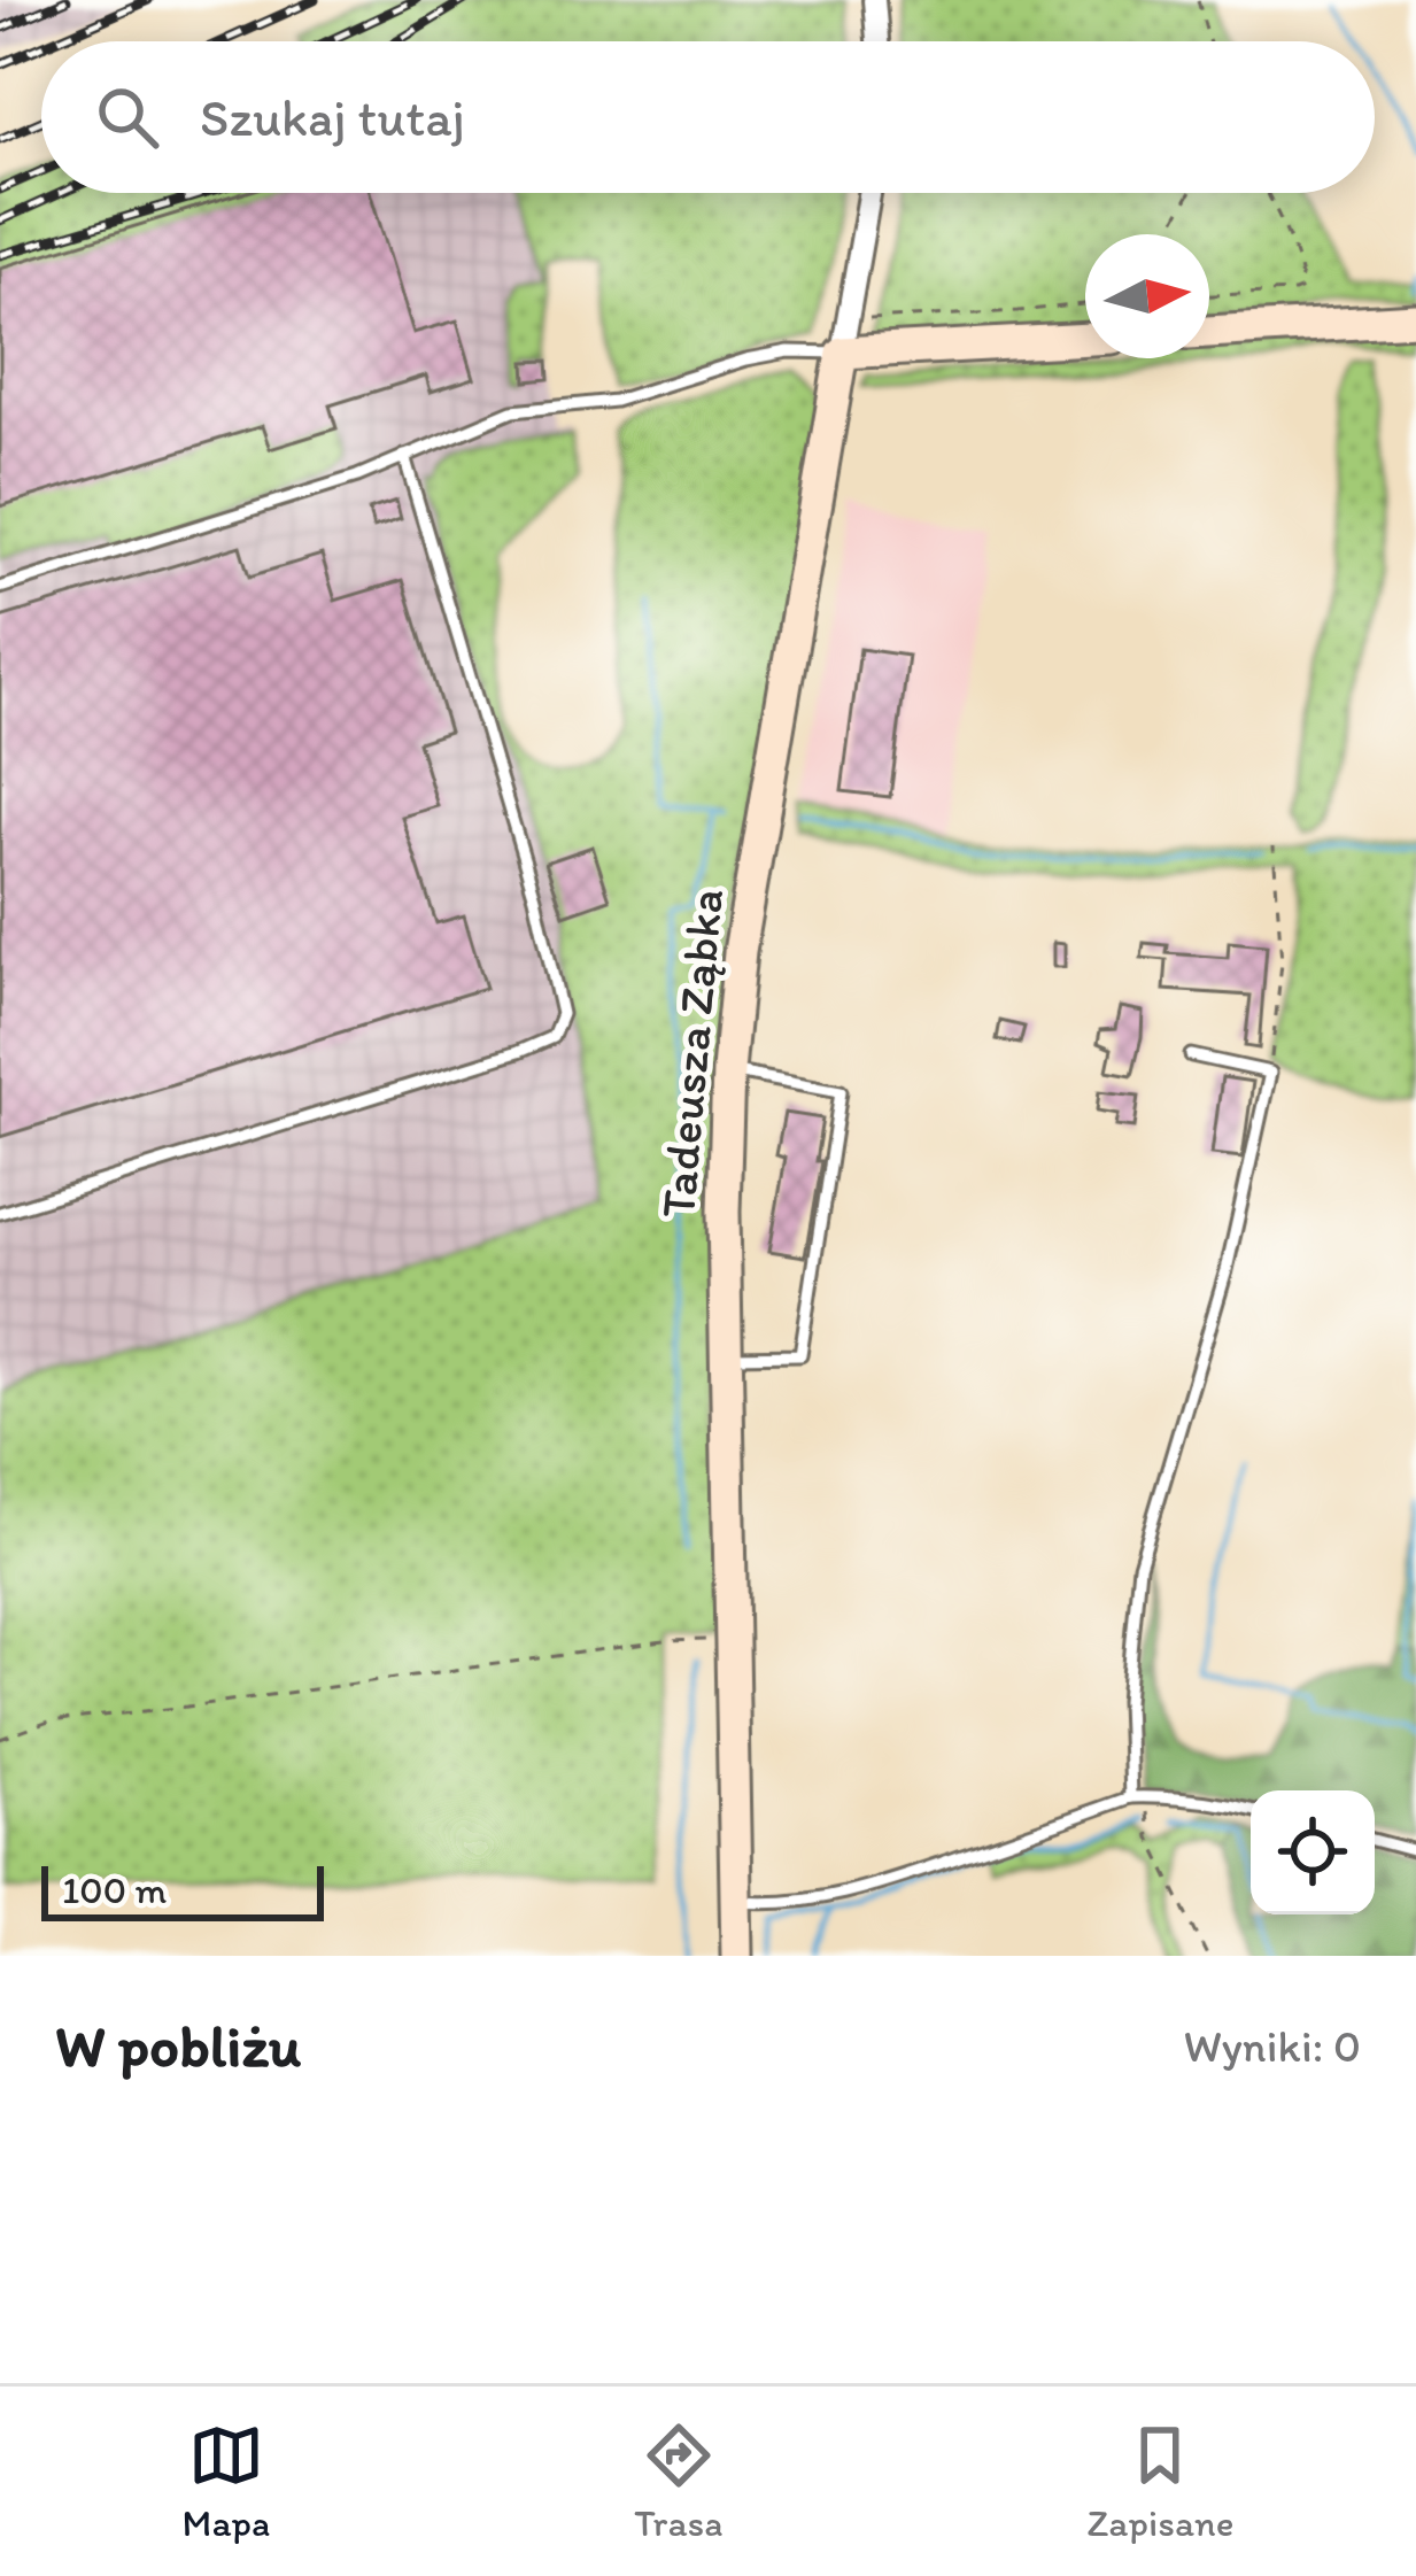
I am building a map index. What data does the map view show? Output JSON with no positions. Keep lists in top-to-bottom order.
{
  "streets": {
    "street": ["Tadeusza Ząbka"]
  },
  "scale_bar": "100 m",
  "north": "right",
  "page": {
    "search": "Szukaj tutaj",
    "scale": "100 m",
    "heading": ["W pobliżu", "Wyniki: 0"],
    "nav": ["Mapa", "Trasa", "Zapisane"]
  }
}
